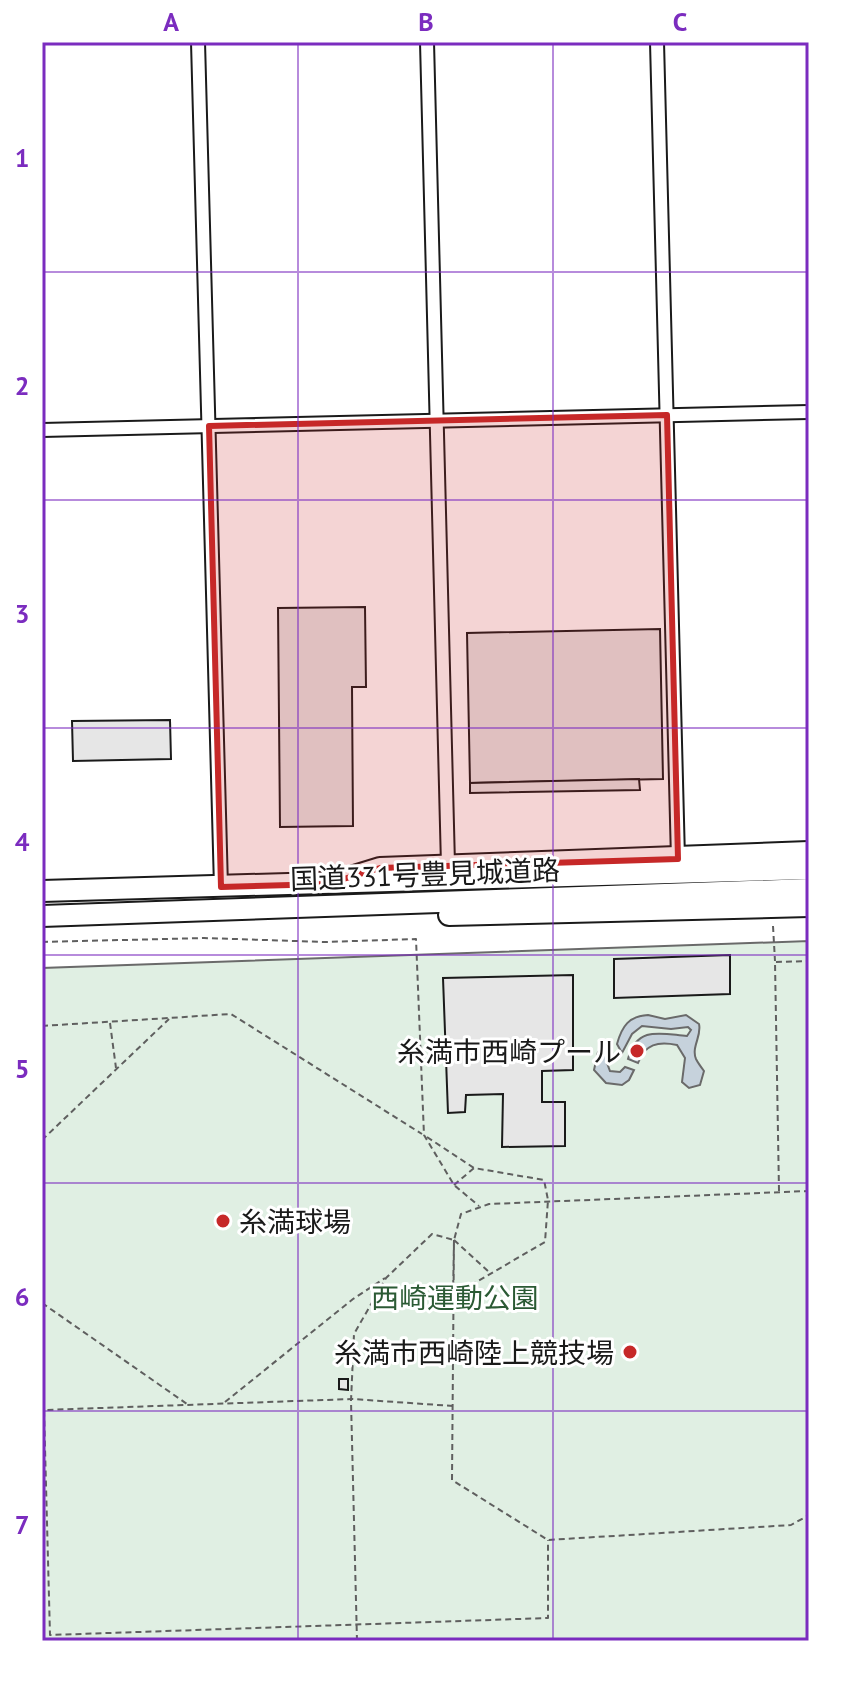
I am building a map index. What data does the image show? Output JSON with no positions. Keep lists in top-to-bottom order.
{
  "streets": {
    "highway": ["国道331号豊見城道路"]
  },
  "parks": ["西崎運動公園"],
  "places": ["糸満市西崎プール", "糸満球場", "糸満市西崎陸上競技場"],
  "grid": {
    "columns": ["A", "B", "C"],
    "rows": [
      "1",
      "2",
      "3",
      "4",
      "5",
      "6",
      "7"
    ]
  }
}
